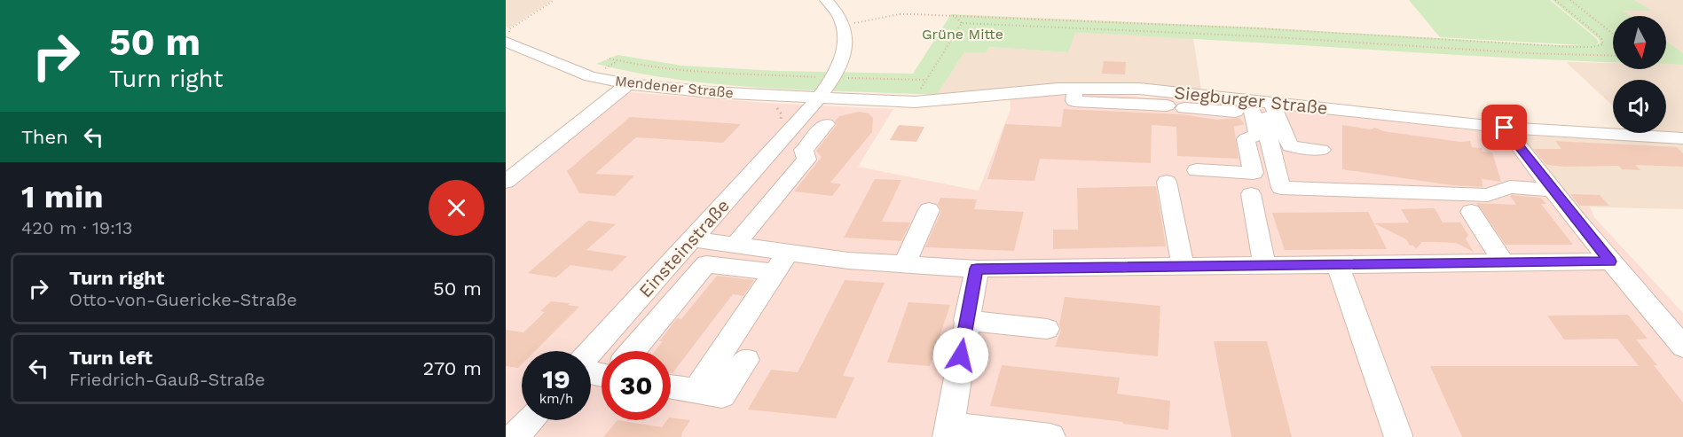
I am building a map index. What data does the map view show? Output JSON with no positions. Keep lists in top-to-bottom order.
{
  "streets": {
    "street": ["Mendener Straße", "Siegburger Straße", "Einsteinstraße"]
  },
  "crossings": [
    ["Mendener Straße", "Siegburger Straße"],
    ["Mendener Straße", "Einsteinstraße"],
    ["Siegburger Straße", "Einsteinstraße"]
  ],
  "parks": ["Grüne Mitte"],
  "north": "bottom",
  "page": {
    "turn": ["50 m", "Turn right"],
    "then": "Then",
    "heading": ["1 min", "420 m · 19:13"],
    "list": [
      {
        "name": "Turn right",
        "note": "Otto-von-Guericke-Straße",
        "value": "50 m"
      },
      {
        "name": "Turn left",
        "note": "Friedrich-Gauß-Straße",
        "value": "270 m"
      }
    ],
    "speed": "19 km/h",
    "limit": "30"
  }
}
